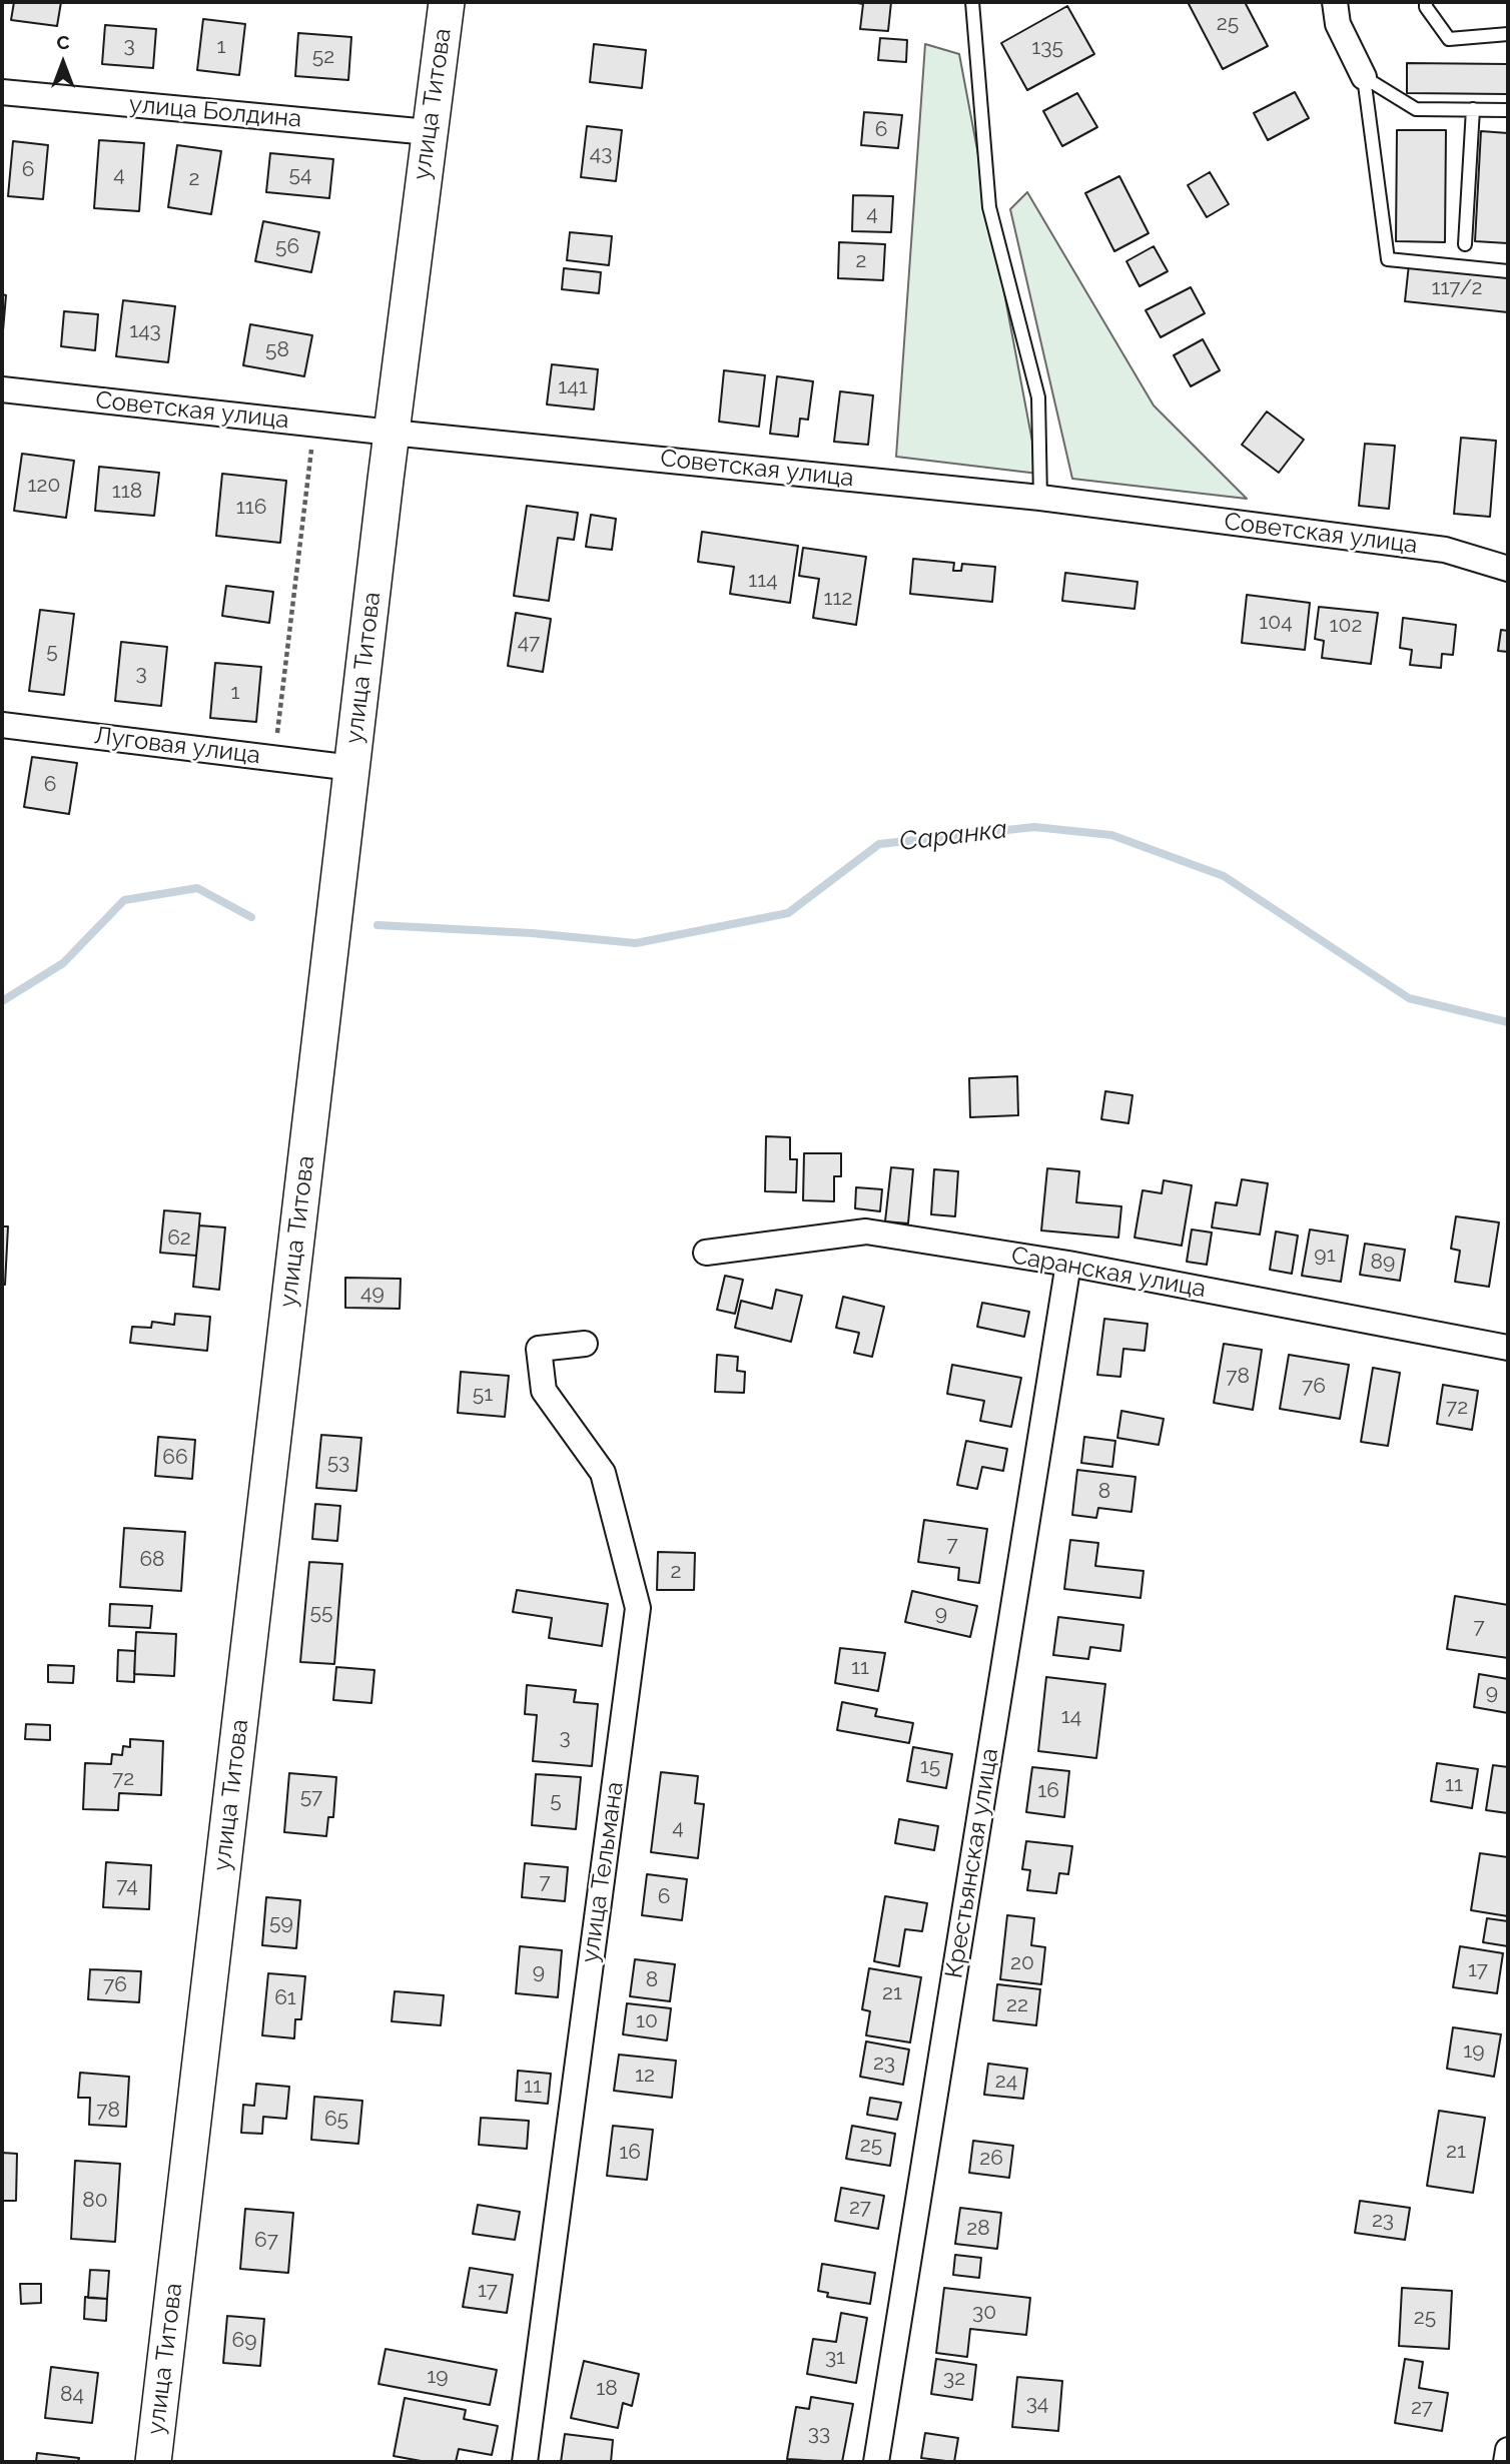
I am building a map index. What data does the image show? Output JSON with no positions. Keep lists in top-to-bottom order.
{
  "streets": {
    "main road": ["улица Титова"],
    "street": [
      "улица Болдина",
      "Советская улица",
      "Луговая улица",
      "Саранская улица",
      "Крестьянская улица",
      "улица Тельмана"
    ]
  },
  "crossings": [
    ["улица Титова", "улица Болдина"],
    ["улица Титова", "Советская улица"],
    ["улица Титова", "Луговая улица"],
    ["Саранская улица", "Крестьянская улица"]
  ],
  "water": ["Саранка"],
  "house_numbers": [
    "25",
    "3",
    "1",
    "135",
    "52",
    "6",
    "43",
    "6",
    "4",
    "54",
    "2",
    "4",
    "56",
    "2",
    "117/2",
    "143",
    "58",
    "141",
    "120",
    "118",
    "116",
    "114",
    "112",
    "104",
    "102",
    "47",
    "5",
    "3",
    "1",
    "6",
    "62",
    "91",
    "89",
    "49",
    "78",
    "76",
    "51",
    "72",
    "66",
    "53",
    "8",
    "7",
    "68",
    "2",
    "55",
    "9",
    "7",
    "11",
    "9",
    "14",
    "3",
    "15",
    "72",
    "11",
    "16",
    "57",
    "5",
    "4",
    "7",
    "74",
    "6",
    "59",
    "20",
    "17",
    "9",
    "8",
    "76",
    "21",
    "61",
    "22",
    "10",
    "19",
    "23",
    "12",
    "24",
    "11",
    "78",
    "65",
    "25",
    "21",
    "16",
    "26",
    "80",
    "27",
    "23",
    "28",
    "67",
    "17",
    "30",
    "25",
    "69",
    "31",
    "19",
    "32",
    "18",
    "84",
    "34",
    "27",
    "33"
  ],
  "north": "top"
}
